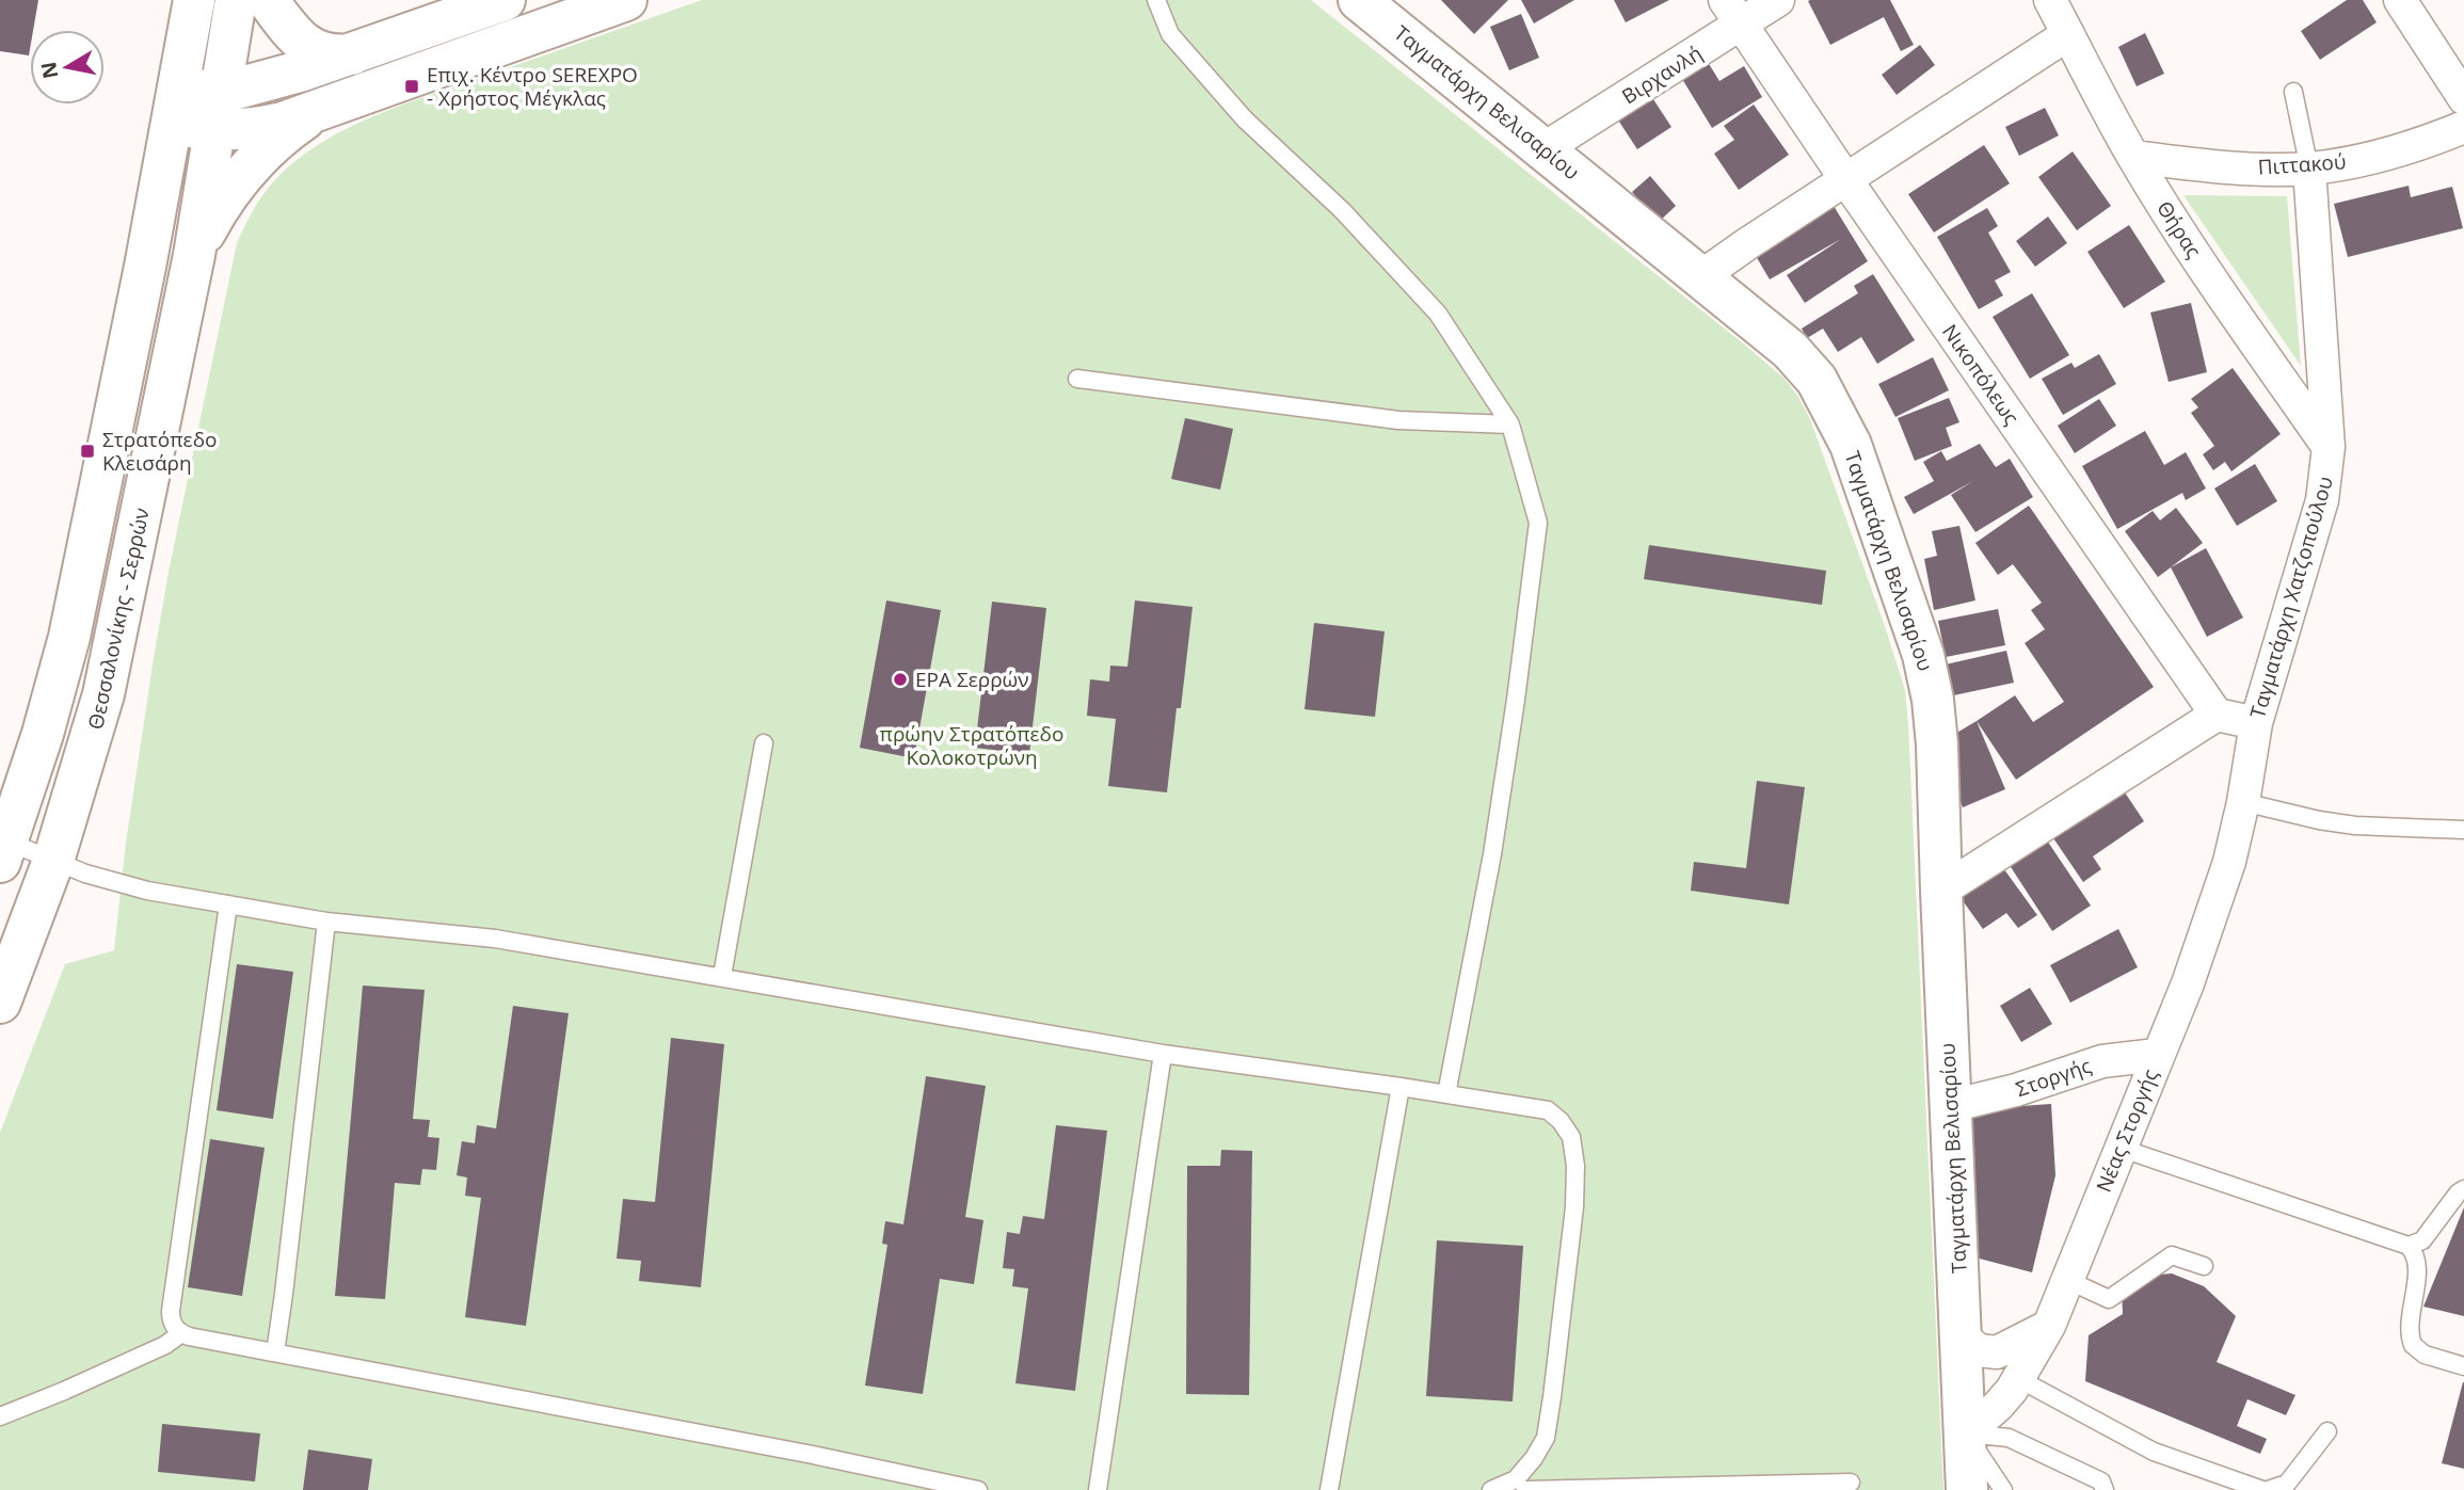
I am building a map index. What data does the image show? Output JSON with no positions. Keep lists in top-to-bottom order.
{
  "streets": {
    "main road": ["Ταγματάρχη Βελισαρίου", "Θεσσαλονίκης - Σερρών"],
    "street": [
      "Βιρχανλή",
      "Πιττακού",
      "Θήρας",
      "Νικοπόλεως",
      "Ταγματάρχη Χατζοπούλου",
      "Στοργής",
      "Νέας Στοργής"
    ]
  },
  "crossings": [
    ["Βιρχανλή", "Ταγματάρχη Βελισαρίου"],
    ["Βιρχανλή", "Νικοπόλεως"],
    ["Ταγματάρχη Βελισαρίου", "Ταγματάρχη Χατζοπούλου"],
    ["Ταγματάρχη Βελισαρίου", "Στοργής"],
    ["Ταγματάρχη Βελισαρίου", "Νέας Στοργής"],
    ["Πιττακού", "Θήρας"],
    ["Πιττακού", "Ταγματάρχη Χατζοπούλου"],
    ["Θήρας", "Ταγματάρχη Χατζοπούλου"],
    ["Νικοπόλεως", "Ταγματάρχη Χατζοπούλου"],
    ["Ταγματάρχη Χατζοπούλου", "Νέας Στοργής"],
    ["Στοργής", "Νέας Στοργής"]
  ],
  "parks": ["πρώην Στρατόπεδο Κολοκοτρώνη"],
  "places": {
    "transit": ["Επιχ. Κέντρο SEREXPO - Χρήστος Μέγκλας", "Στρατόπεδο Κλεισάρη"],
    "other": ["ΕΡΑ Σερρών"]
  },
  "north": "left"
}
